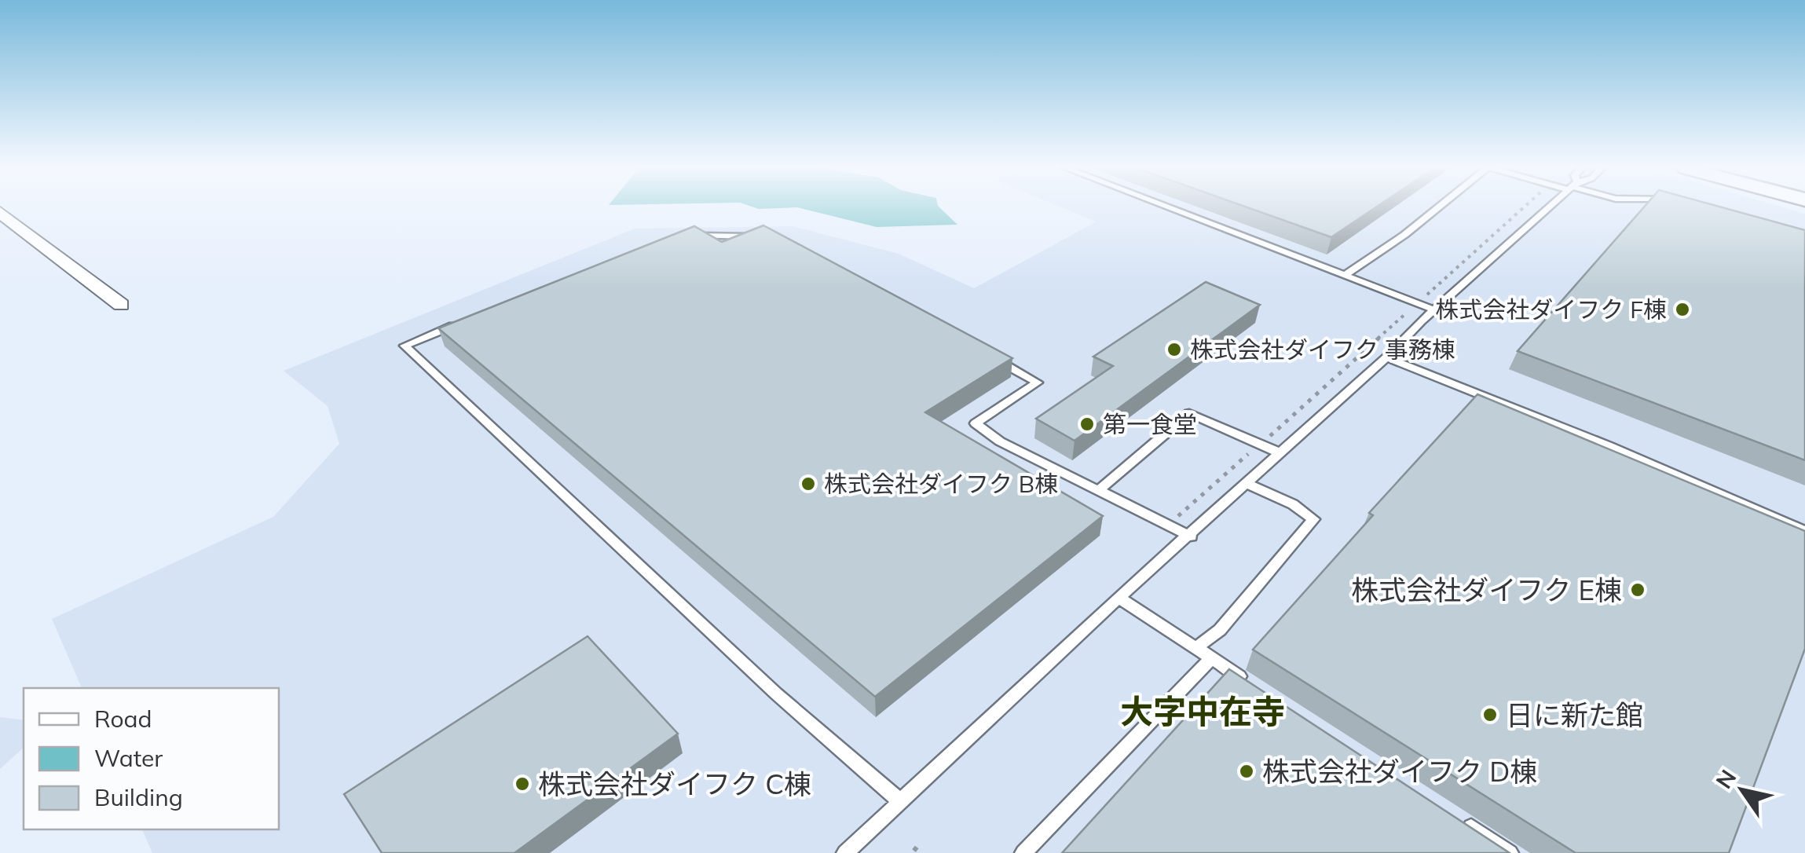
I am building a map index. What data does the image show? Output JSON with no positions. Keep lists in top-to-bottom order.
{
  "districts": ["大字中在寺"],
  "places": [
    "株式会社ダイフク F棟",
    "株式会社ダイフク 事務棟",
    "第一食堂",
    "株式会社ダイフク B棟",
    "株式会社ダイフク E棟",
    "日に新た館",
    "株式会社ダイフク D棟",
    "株式会社ダイフク C棟"
  ],
  "legend": ["Road", "Water", "Building"],
  "north": "top left"
}
